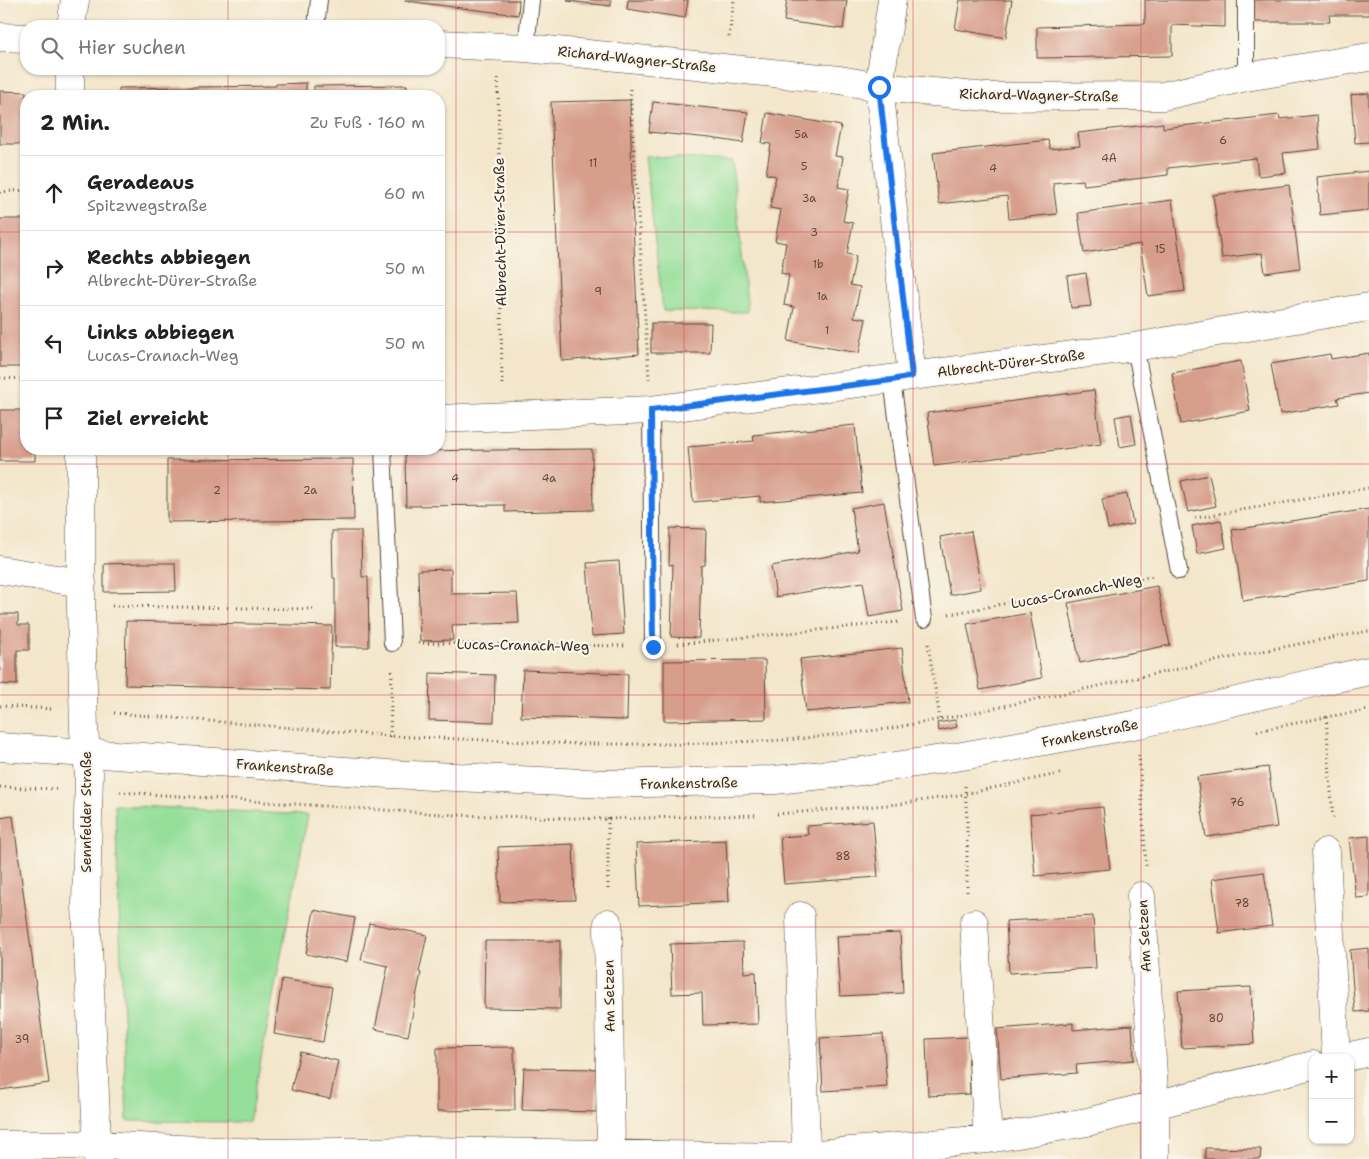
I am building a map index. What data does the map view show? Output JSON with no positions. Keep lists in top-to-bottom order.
{
  "streets": {
    "street": [
      "Richard-Wagner-Straße",
      "Albrecht-Dürer-Straße",
      "Frankenstraße",
      "Sennfelder Straße",
      "Am Setzen"
    ],
    "path": ["Lucas-Cranach-Weg"]
  },
  "crossings": [
    ["Richard-Wagner-Straße", "Albrecht-Dürer-Straße"],
    ["Frankenstraße", "Sennfelder Straße"]
  ],
  "house_numbers": [
    "5a",
    "6",
    "4A",
    "11",
    "5",
    "4",
    "3a",
    "3",
    "15",
    "1b",
    "9",
    "1a",
    "1",
    "4",
    "4a",
    "2",
    "2a",
    "76",
    "88",
    "78",
    "80",
    "39"
  ],
  "page": {
    "search": "Hier suchen",
    "heading": ["2 Min.", "Zu Fuß · 160 m"],
    "list": [
      ["Geradeaus", "Spitzwegstraße", "60 m"],
      ["Rechts abbiegen", "Albrecht-Dürer-Straße", "50 m"],
      ["Links abbiegen", "Lucas-Cranach-Weg", "50 m"],
      "Ziel erreicht"
    ],
    "map_buttons": ["+", "−"]
  }
}
